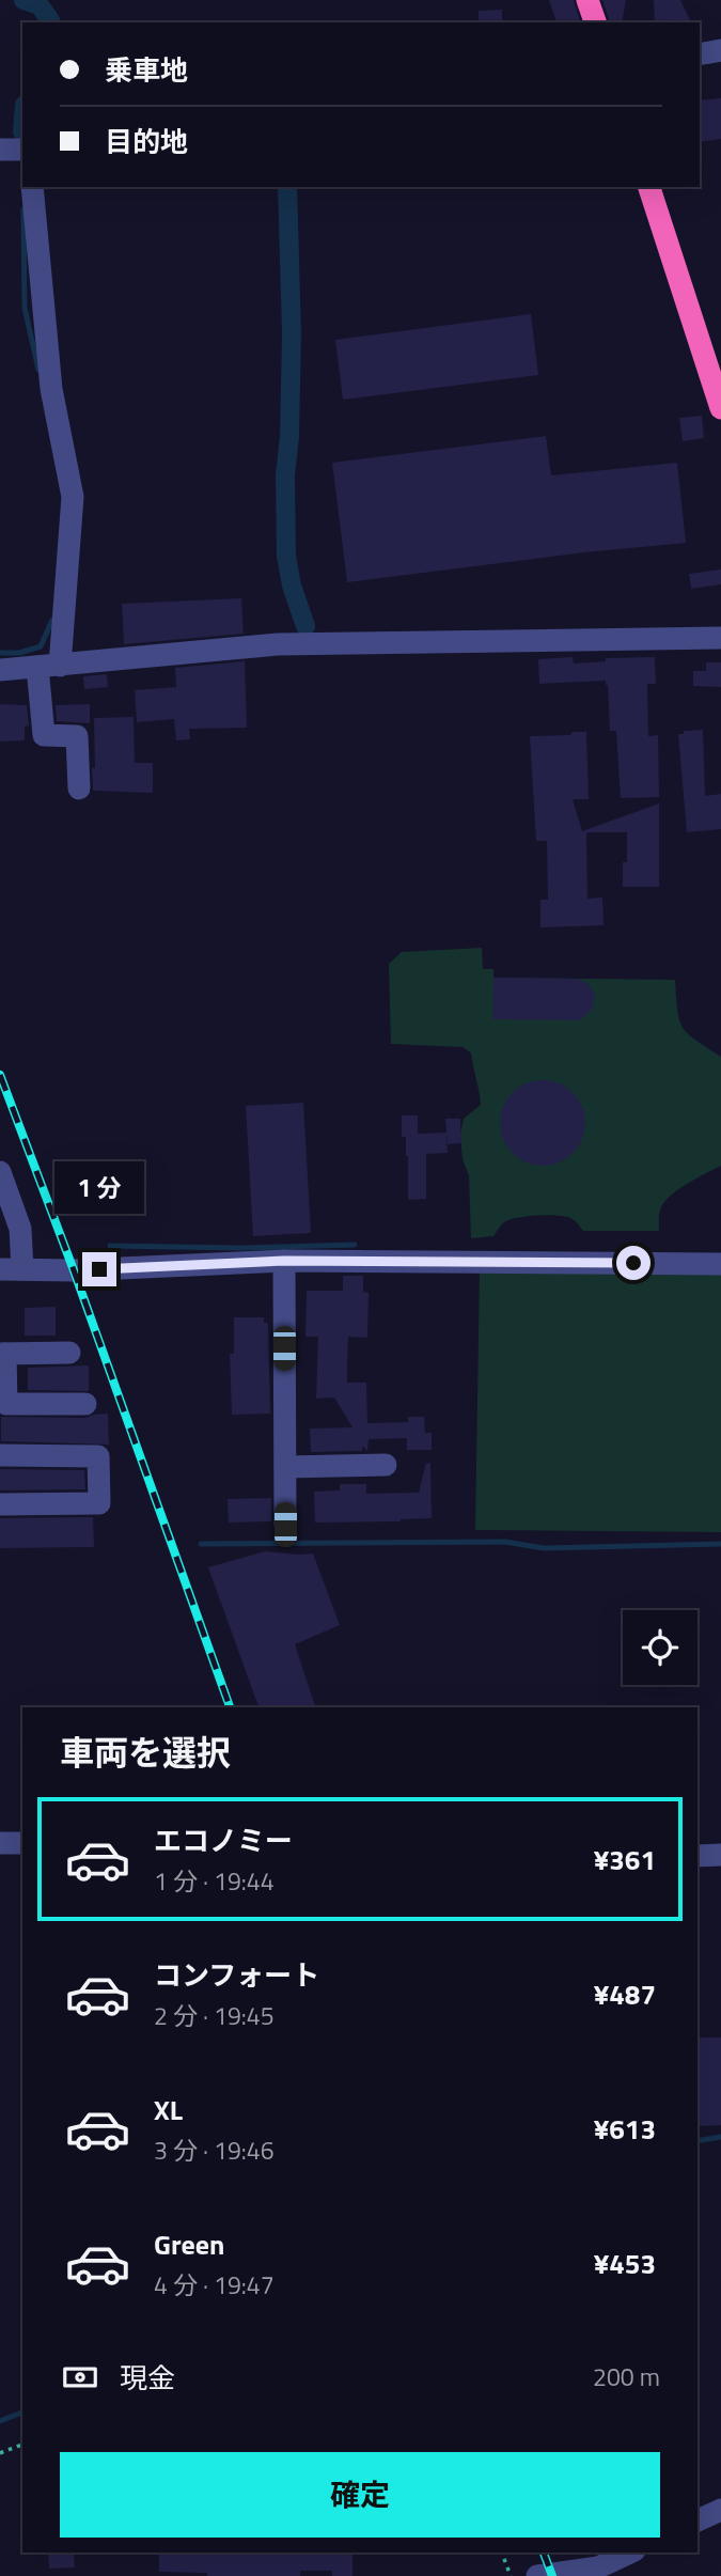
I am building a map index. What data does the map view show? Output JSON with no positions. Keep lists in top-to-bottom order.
{
  "page": {
    "banner": ["乗車地", "目的地"],
    "bubble": "1 分",
    "heading": "車両を選択",
    "list": [
      {
        "name": "エコノミー",
        "note": "1 分 · 19:44",
        "value": "¥361"
      },
      {
        "name": "コンフォート",
        "note": "2 分 · 19:45",
        "value": "¥487"
      },
      {
        "name": "XL",
        "note": "3 分 · 19:46",
        "value": "¥613"
      },
      {
        "name": "Green",
        "note": "4 分 · 19:47",
        "value": "¥453"
      }
    ],
    "pay": ["現金", "200 m"],
    "buttons": "確定"
  }
}
